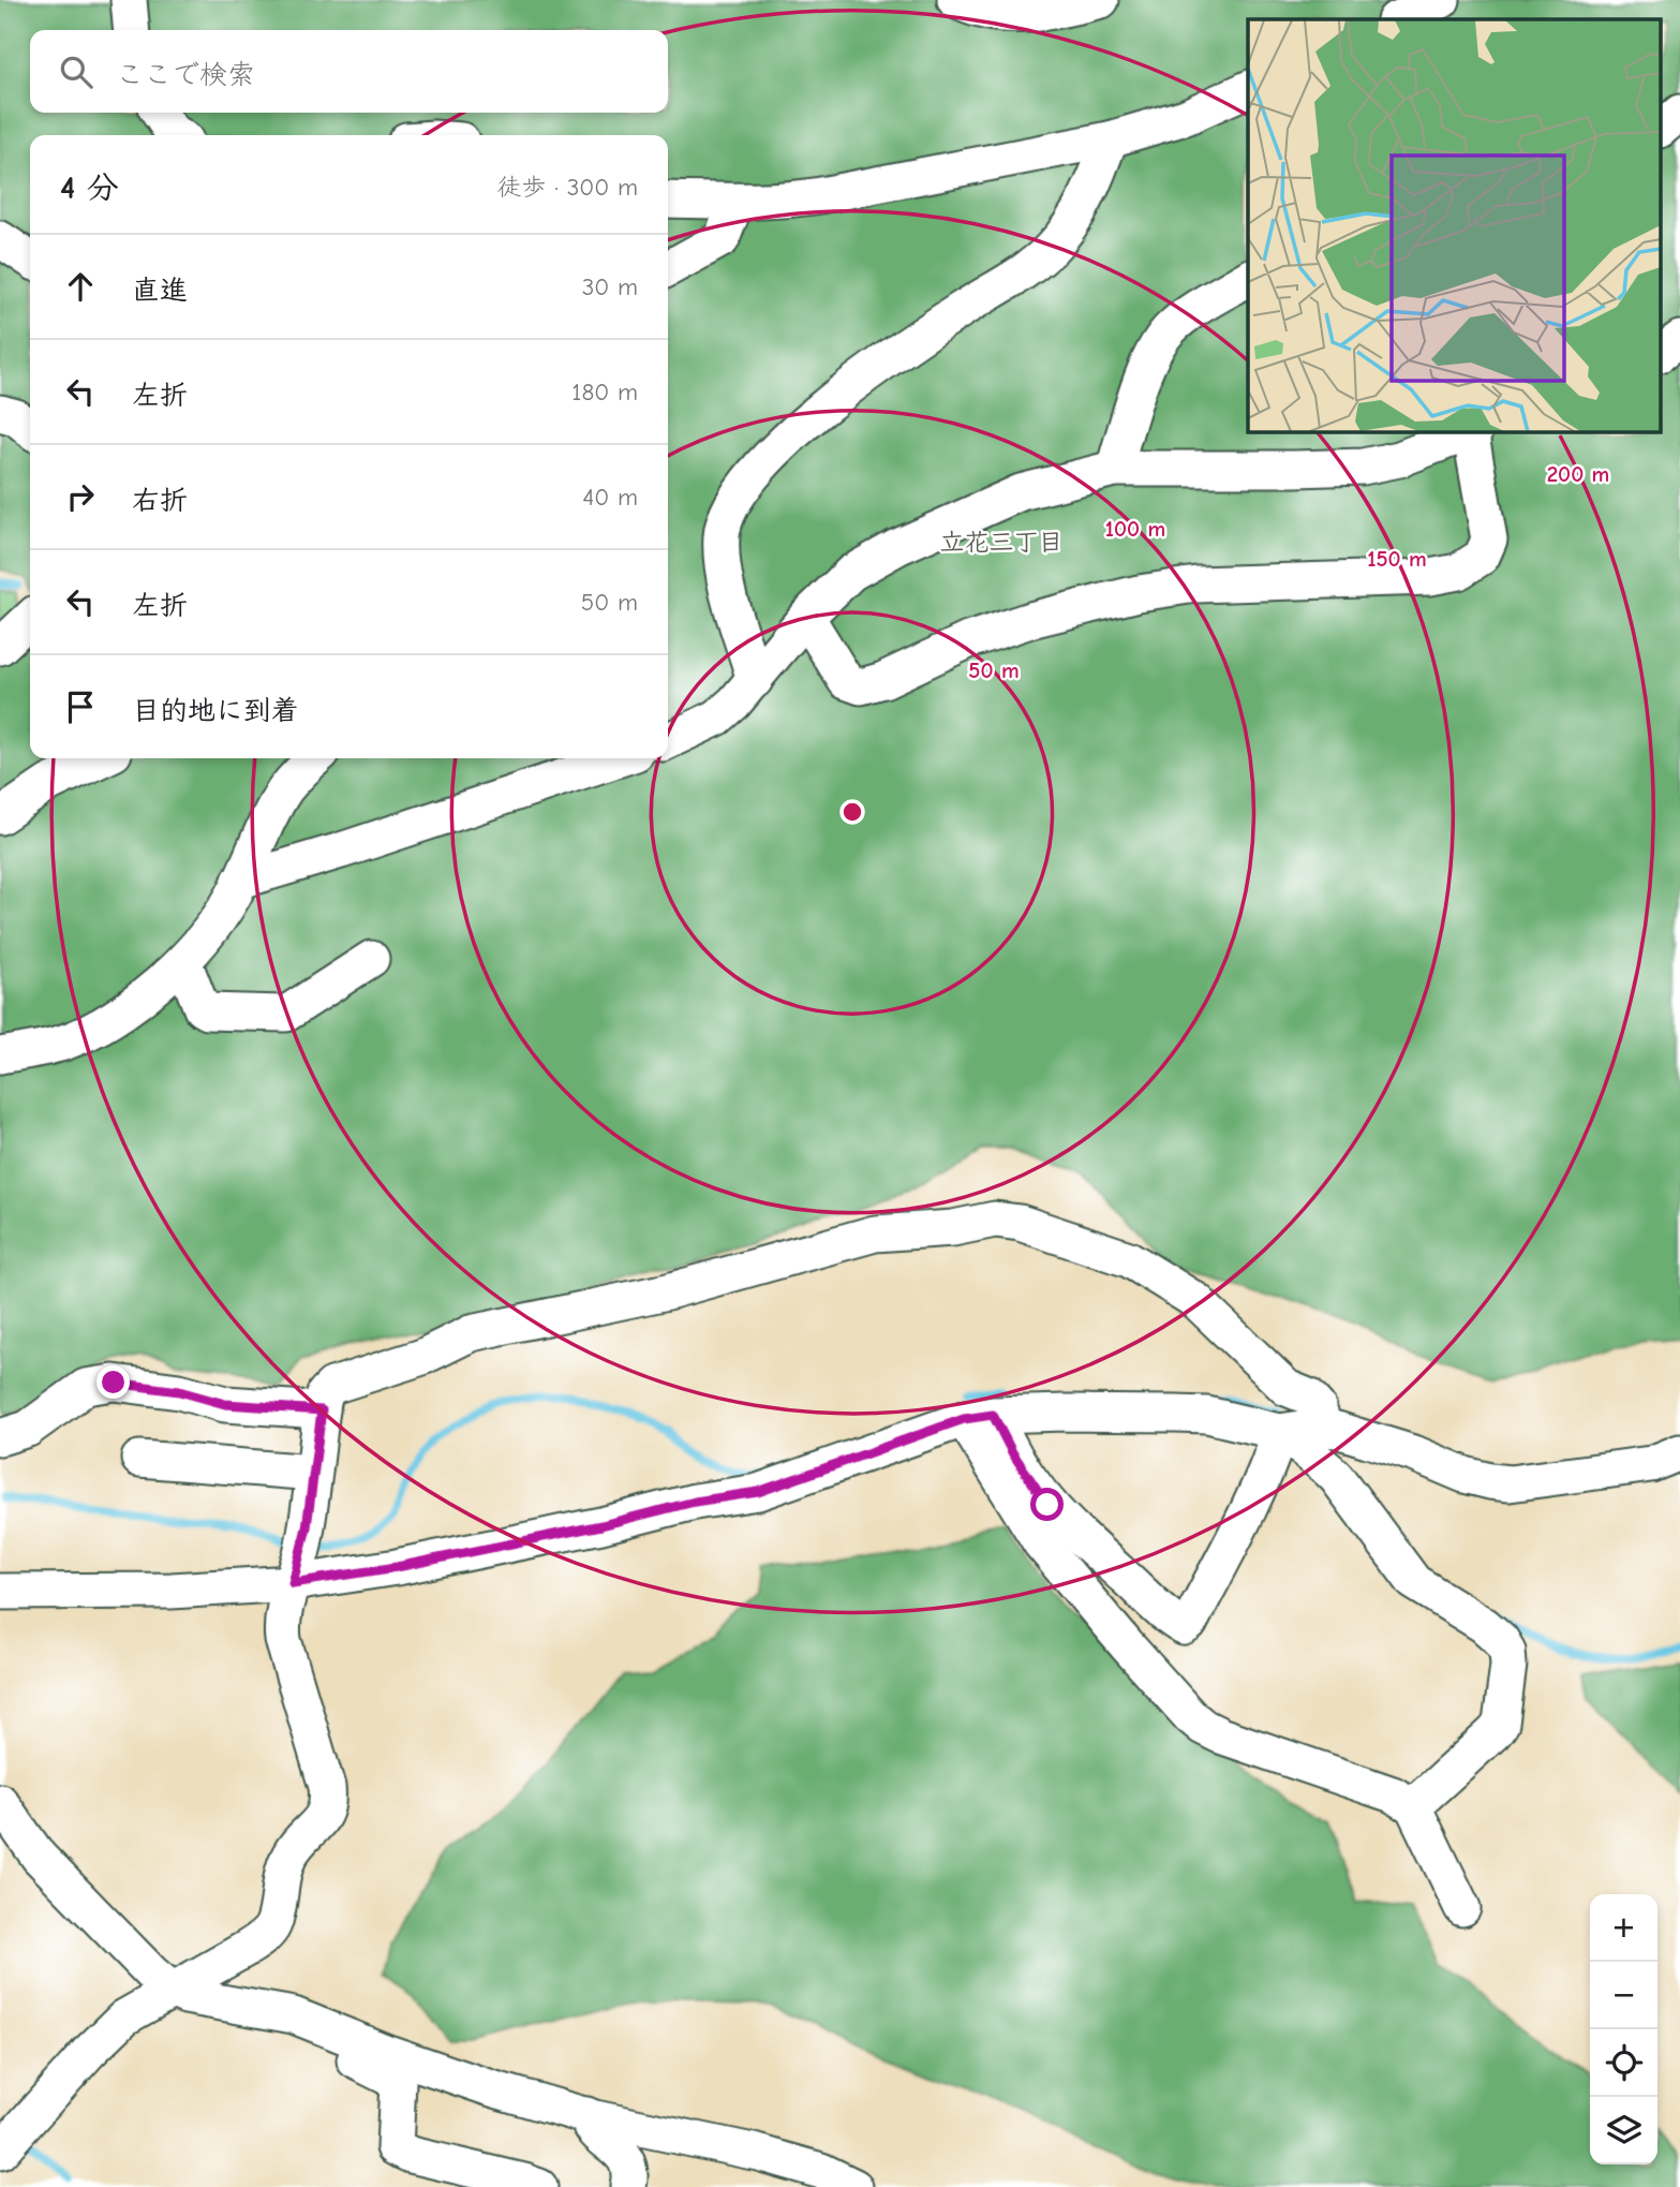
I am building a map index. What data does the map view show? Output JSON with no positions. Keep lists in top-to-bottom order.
{
  "districts": ["立花三丁目"],
  "page": {
    "search": "ここで検索",
    "heading": ["4 分", "徒歩 · 300 m"],
    "list": [
      ["直進", "30 m"],
      ["左折", "180 m"],
      ["右折", "40 m"],
      ["左折", "50 m"],
      "目的地に到着"
    ],
    "map_buttons": ["+", "−"]
  },
  "rings": [
    "200 m",
    "100 m",
    "150 m",
    "50 m"
  ]
}
